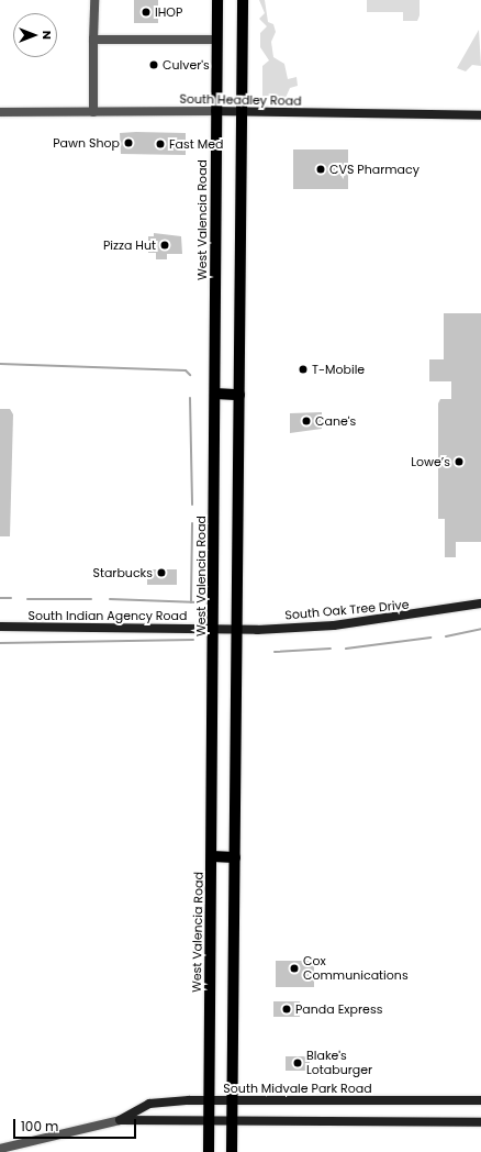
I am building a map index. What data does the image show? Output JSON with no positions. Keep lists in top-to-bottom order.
{
  "streets": {
    "main road": ["West Valencia Road"],
    "street": [
      "South Headley Road",
      "South Oak Tree Drive",
      "South Indian Agency Road",
      "South Midvale Park Road"
    ]
  },
  "crossings": [
    ["South Headley Road", "West Valencia Road"],
    ["West Valencia Road", "South Oak Tree Drive"],
    ["West Valencia Road", "South Indian Agency Road"],
    ["West Valencia Road", "South Midvale Park Road"],
    ["South Oak Tree Drive", "South Indian Agency Road"]
  ],
  "places": [
    "IHOP",
    "Culver's",
    "Pawn Shop",
    "Fast Med",
    "CVS Pharmacy",
    "Pizza Hut",
    "T-Mobile",
    "Cane's",
    "Lowe’s",
    "Starbucks",
    "Cox Communications",
    "Panda Express",
    "Blake's Lotaburger"
  ],
  "scale_bar": "100 m",
  "north": "right"
}
